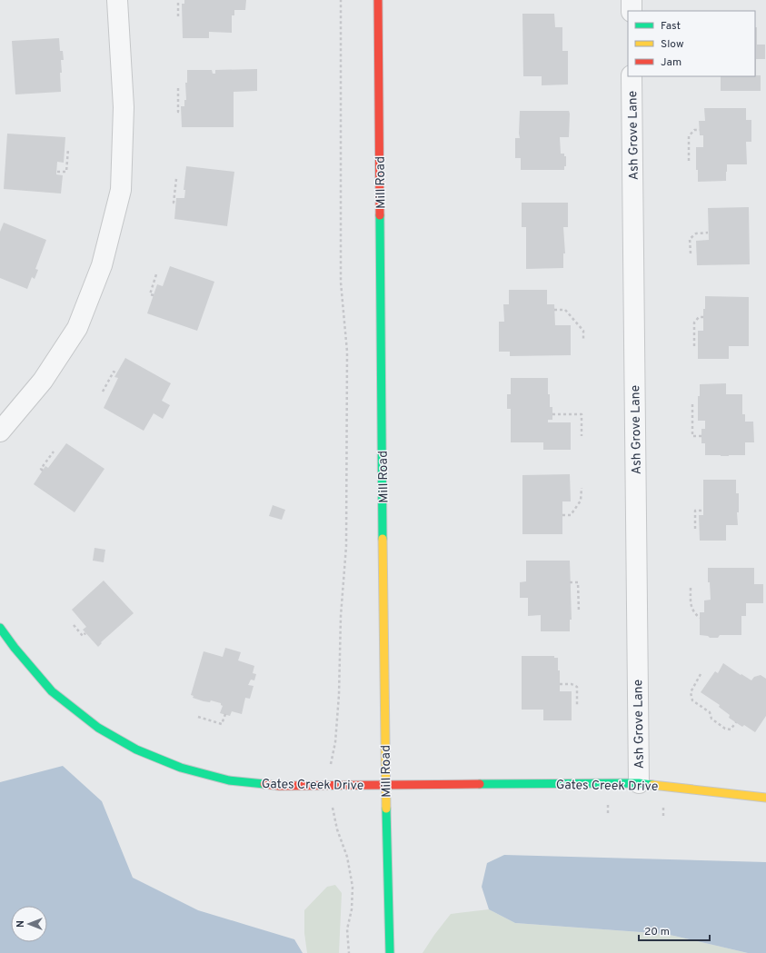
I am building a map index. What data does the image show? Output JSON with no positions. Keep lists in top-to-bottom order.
{
  "streets": {
    "street": ["Ash Grove Lane", "Mill Road", "Gates Creek Drive"]
  },
  "crossings": [
    ["Ash Grove Lane", "Gates Creek Drive"],
    ["Mill Road", "Gates Creek Drive"]
  ],
  "legend": ["Fast", "Slow", "Jam"],
  "scale_bar": "20 m",
  "north": "left"
}
